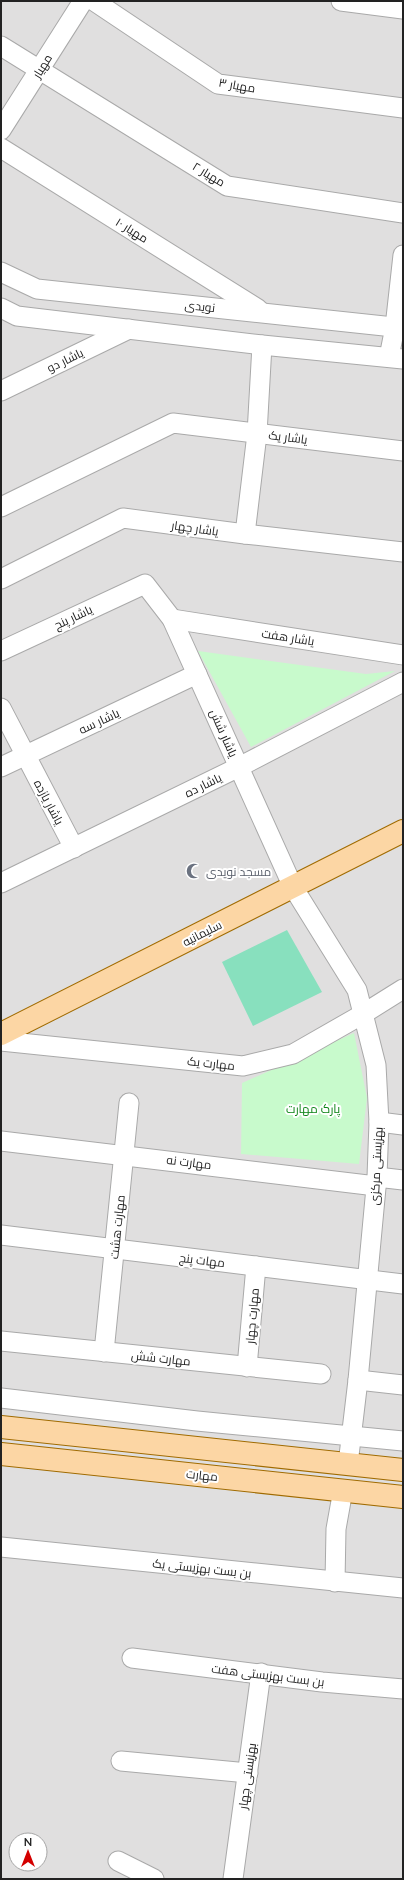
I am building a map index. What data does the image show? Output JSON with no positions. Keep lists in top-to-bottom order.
{
  "streets": {
    "main road": ["سلیمانیه", "مهارت"],
    "street": [
      "مهیار",
      "مهیار ۳",
      "مهیار ۲",
      "مهیار ۱۰",
      "نویدی",
      "یاشار دو",
      "یاشار یک",
      "یاشار چهار",
      "یاشار پنج",
      "یاشار هفت",
      "یاشار سه",
      "یاشار شش",
      "یاشار ده",
      "یاشار یازده",
      "مهارت یک",
      "مهارت نه",
      "بهزیستی مرکزی",
      "مهارت هشت",
      "مهات پنج",
      "مهارت چهار",
      "مهارت شش",
      "بن بست بهزیستی یک",
      "بن بست بهزیستی هفت",
      "بهزیستی چهار"
    ]
  },
  "crossings": [
    ["مهیار", "مهیار ۲"],
    ["مهیار ۱۰", "نویدی"],
    ["یاشار پنج", "یاشار شش"],
    ["یاشار هفت", "یاشار شش"],
    ["یاشار سه", "یاشار شش"],
    ["یاشار سه", "یاشار یازده"],
    ["یاشار شش", "یاشار ده"],
    ["یاشار شش", "سلیمانیه"],
    ["یاشار شش", "بهزیستی مرکزی"],
    ["یاشار ده", "یاشار یازده"],
    ["سلیمانیه", "بهزیستی مرکزی"],
    ["مهارت یک", "بهزیستی مرکزی"],
    ["مهارت نه", "بهزیستی مرکزی"],
    ["مهارت نه", "مهارت هشت"],
    ["بهزیستی مرکزی", "مهات پنج"],
    ["مهارت هشت", "مهات پنج"],
    ["مهارت هشت", "مهارت شش"],
    ["مهات پنج", "مهارت چهار"],
    ["مهارت چهار", "مهارت شش"],
    ["بن بست بهزیستی هفت", "بهزیستی چهار"]
  ],
  "parks": ["پارک مهارت"],
  "places": {
    "mosque": ["مسجد نویدی"]
  },
  "north": "top"
}
